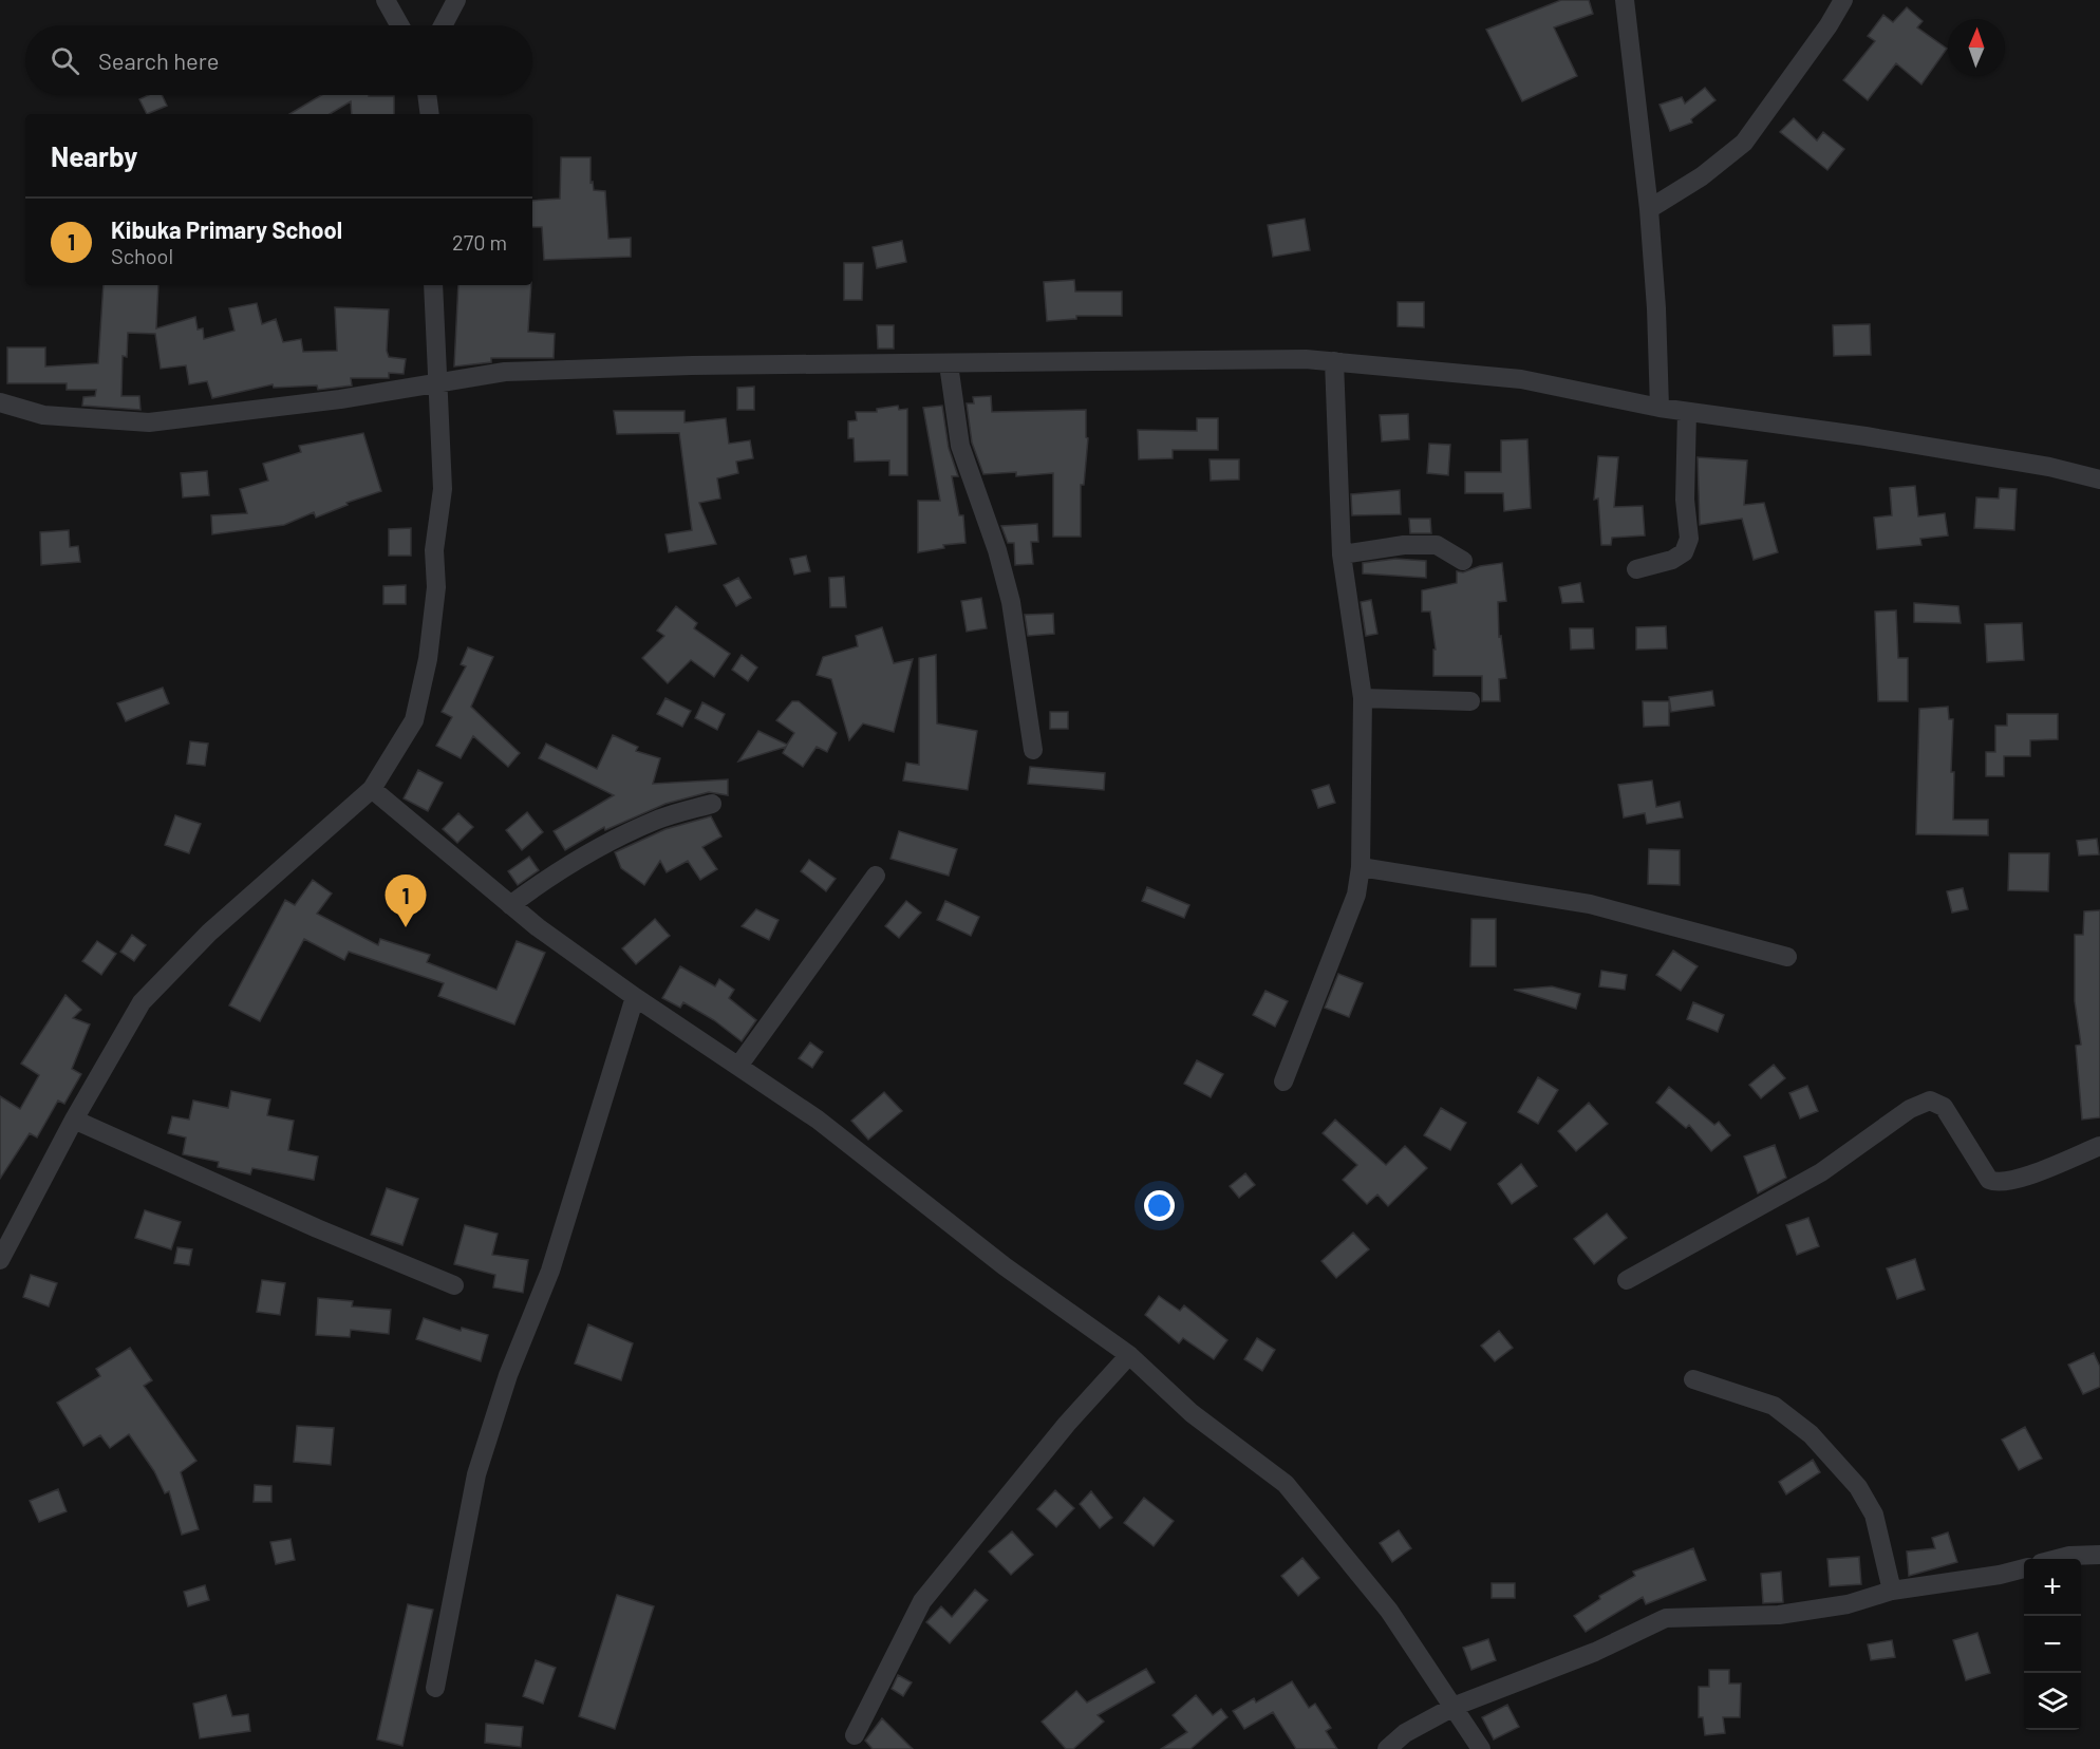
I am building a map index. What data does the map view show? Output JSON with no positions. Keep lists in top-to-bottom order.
{
  "north": "top",
  "page": {
    "search": "Search here",
    "heading": "Nearby",
    "list": [
      {
        "mark": "1",
        "name": "Kibuka Primary School",
        "note": "School",
        "value": "270 m"
      }
    ],
    "pins": "1",
    "map_buttons": ["+", "−"]
  }
}
